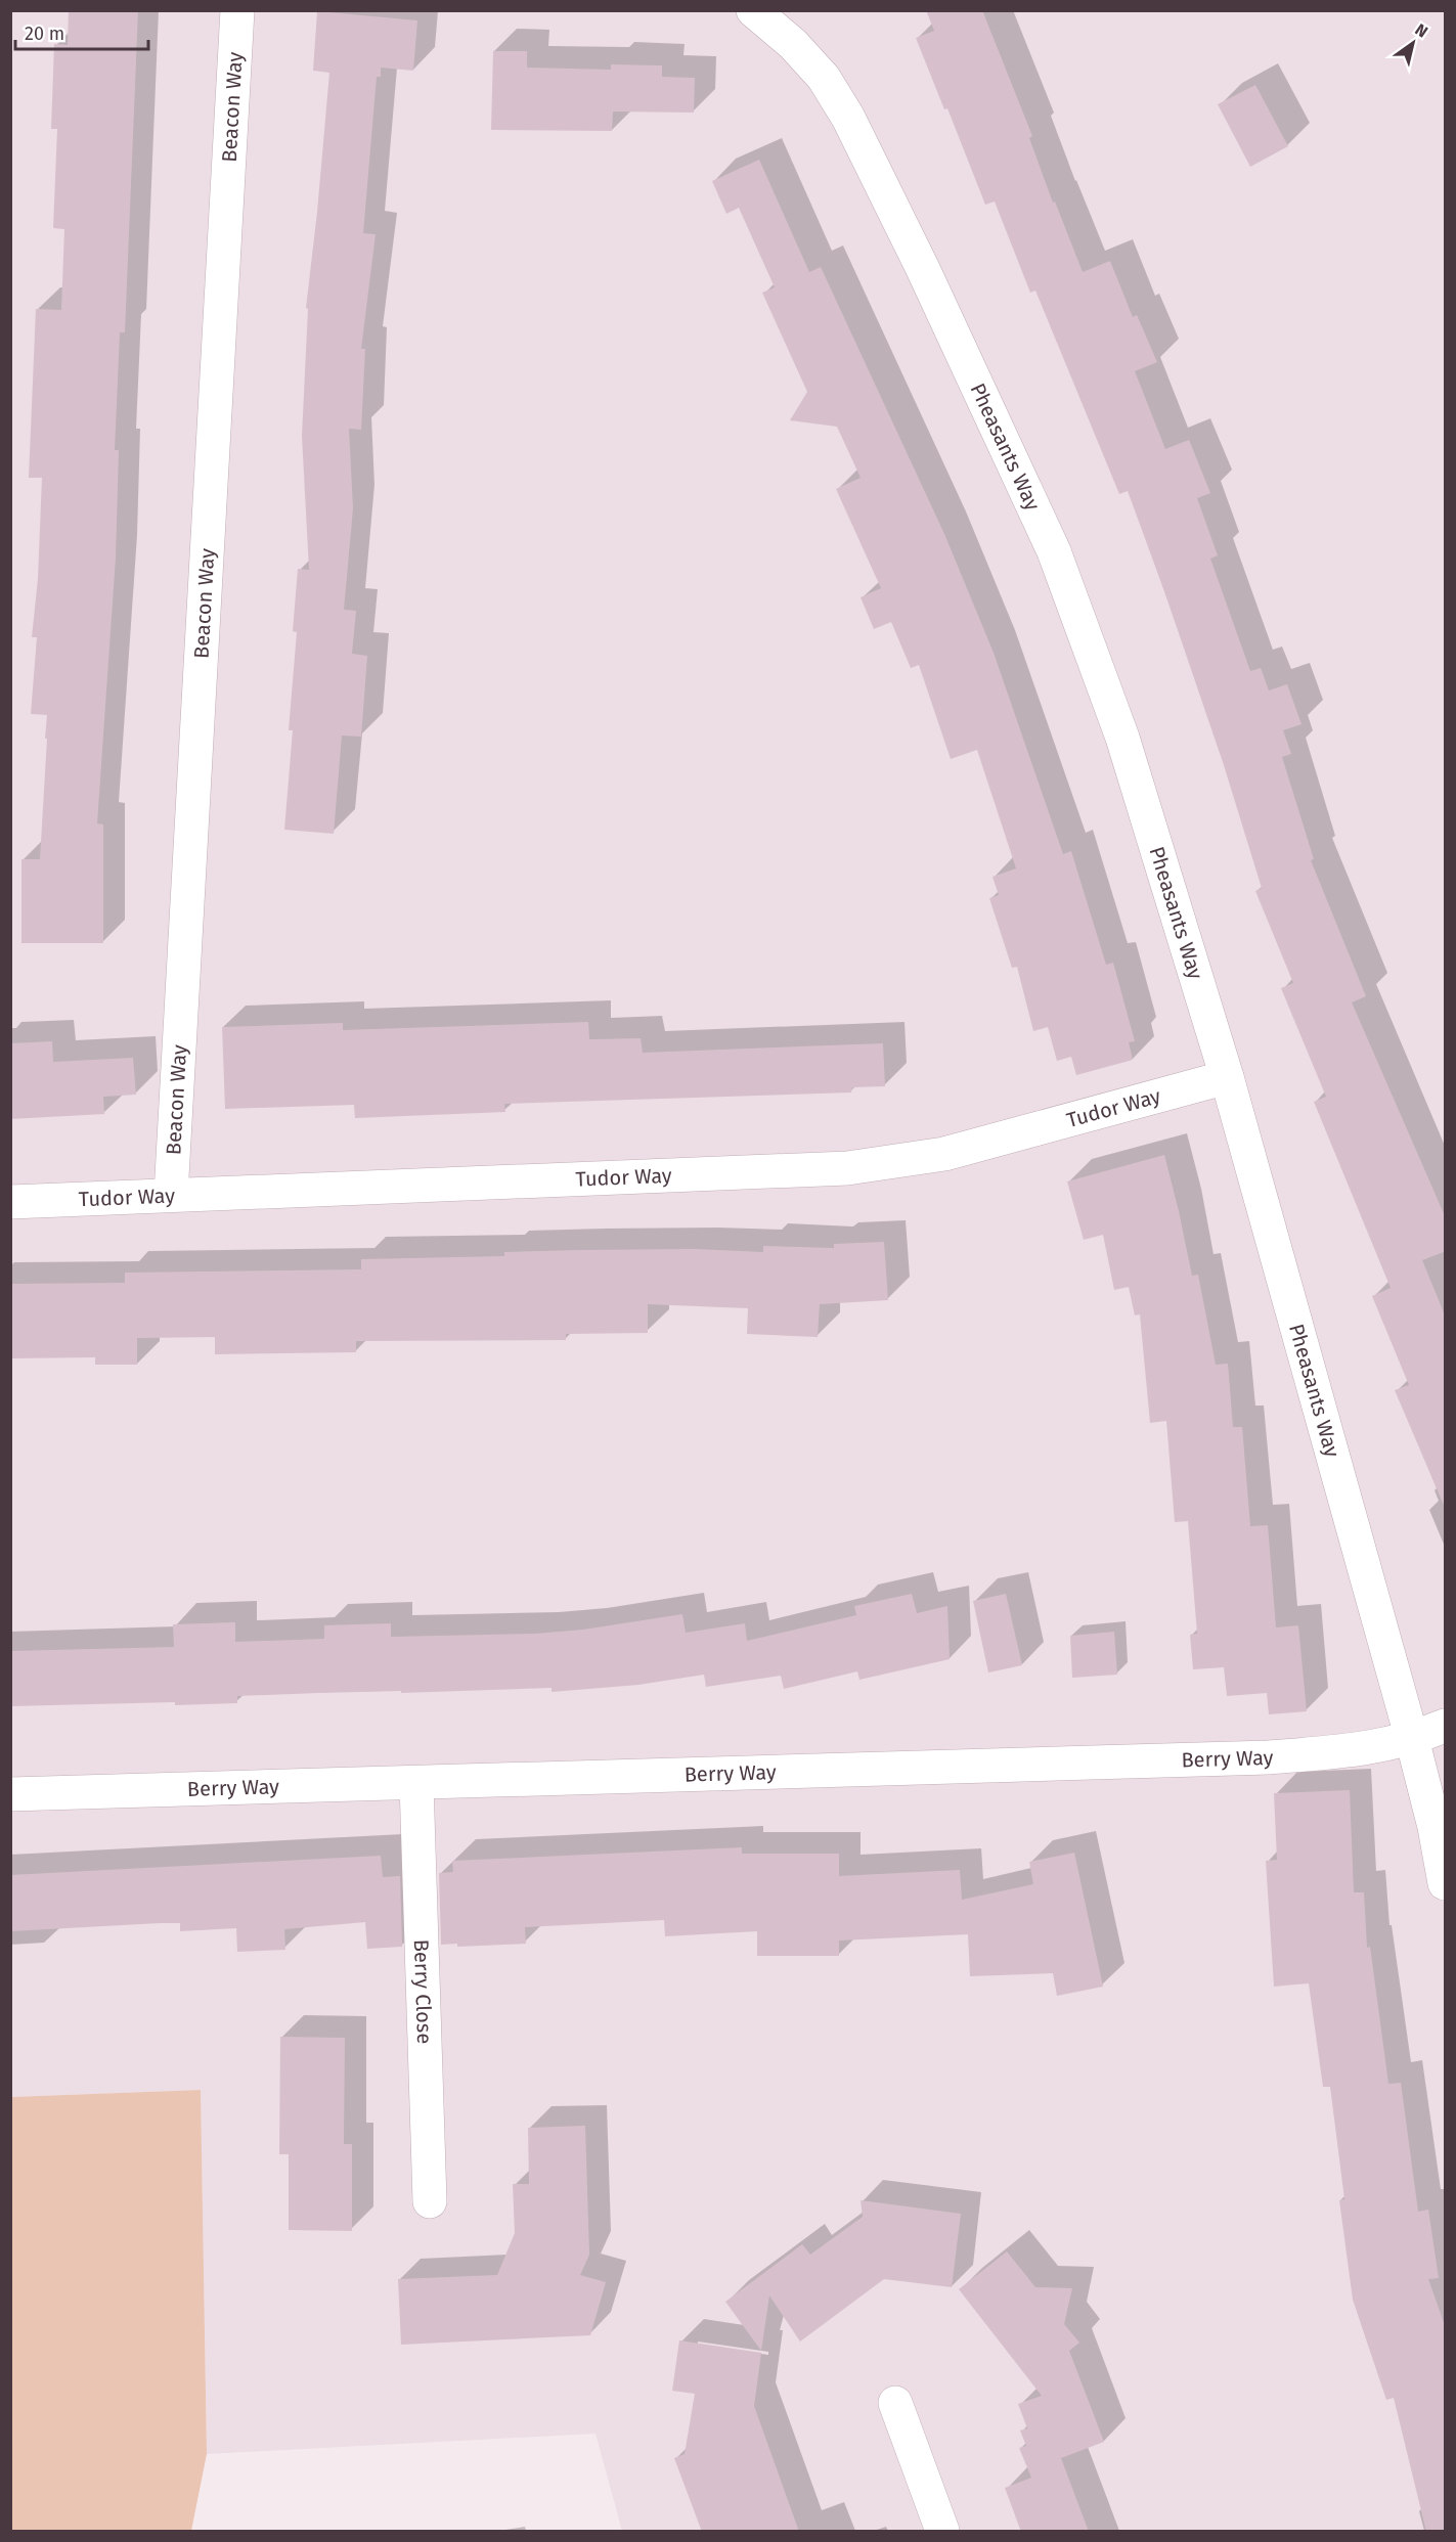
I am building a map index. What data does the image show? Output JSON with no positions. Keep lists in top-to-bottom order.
{
  "streets": {
    "street": [
      "Beacon Way",
      "Pheasants Way",
      "Tudor Way",
      "Berry Way",
      "Berry Close"
    ]
  },
  "crossings": [
    ["Beacon Way", "Tudor Way"],
    ["Pheasants Way", "Tudor Way"],
    ["Pheasants Way", "Berry Way"],
    ["Berry Way", "Berry Close"]
  ],
  "scale_bar": "20 m",
  "north": "top right"
}
